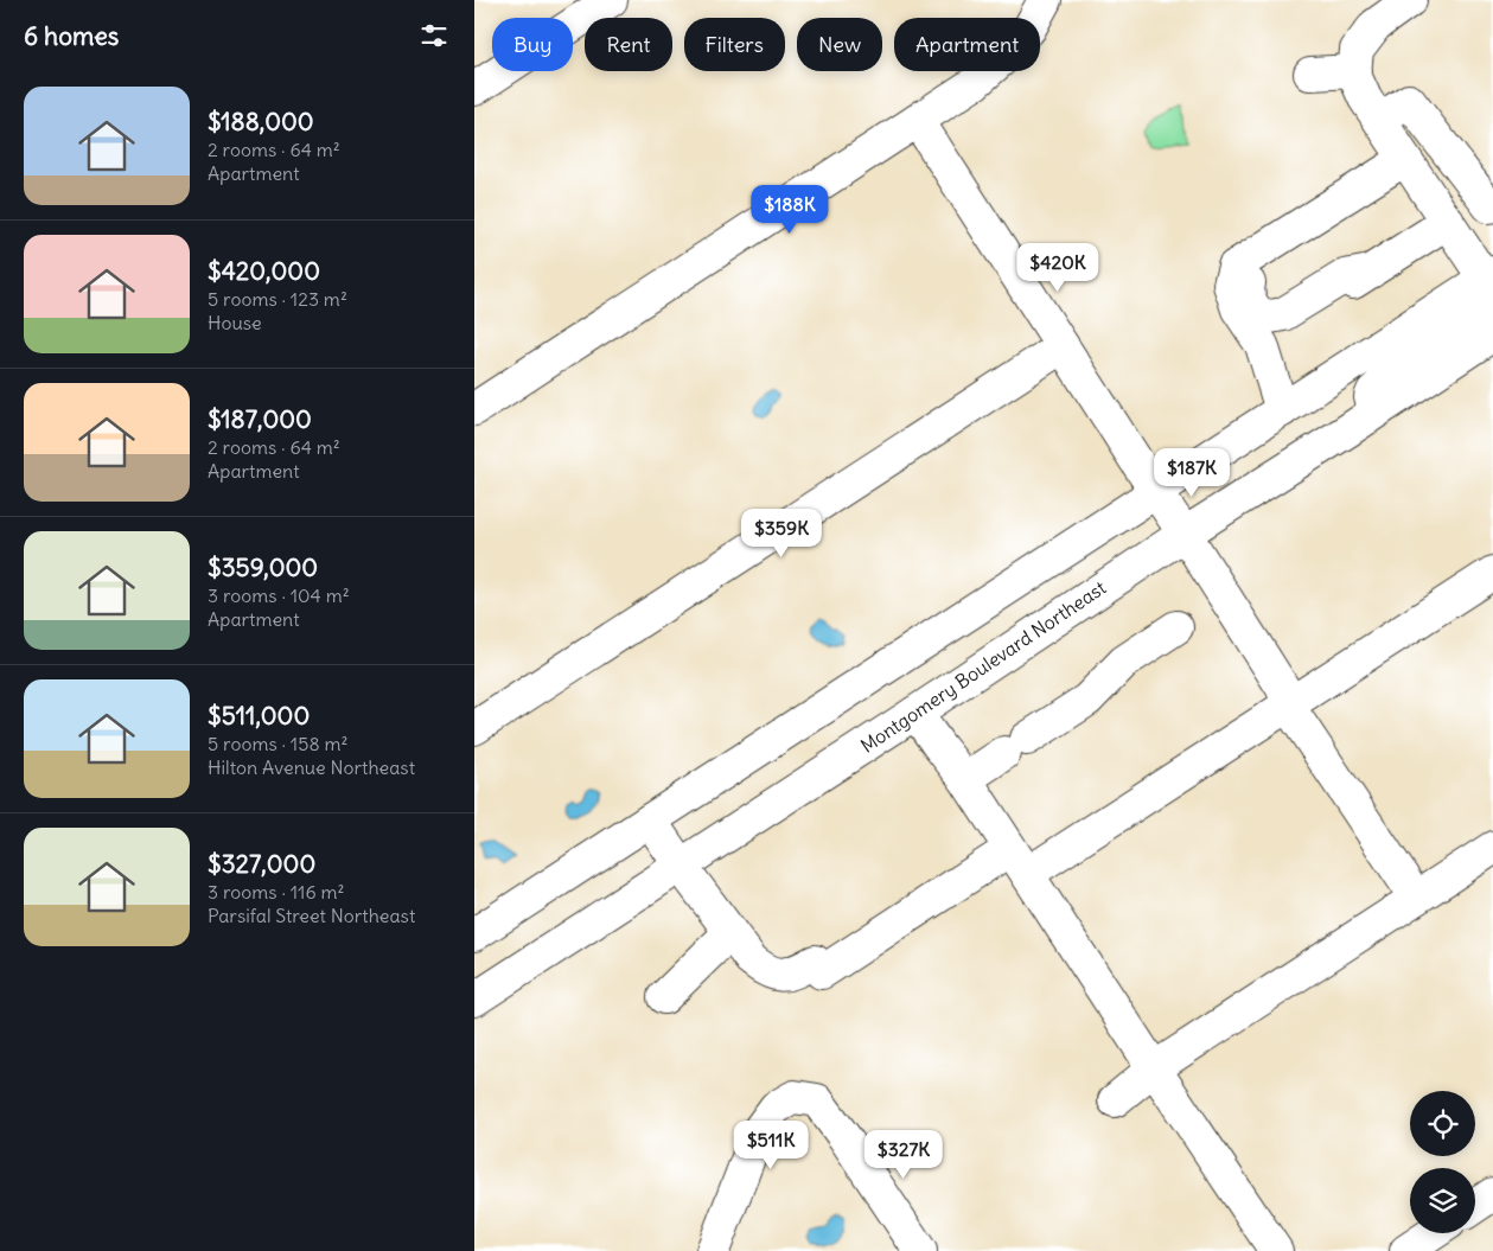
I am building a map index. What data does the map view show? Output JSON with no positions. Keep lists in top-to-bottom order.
{
  "streets": {
    "street": ["Montgomery Boulevard Northeast"]
  },
  "page": {
    "heading": "6 homes",
    "chip": [
      "Buy",
      "Rent",
      "Filters",
      "New",
      "Apartment"
    ],
    "list": [
      {
        "name": "$188,000",
        "note": "2 rooms · 64 m² · Apartment"
      },
      {
        "name": "$420,000",
        "note": "5 rooms · 123 m² · House"
      },
      {
        "name": "$187,000",
        "note": "2 rooms · 64 m² · Apartment"
      },
      {
        "name": "$359,000",
        "note": "3 rooms · 104 m² · Apartment"
      },
      {
        "name": "$511,000",
        "note": "5 rooms · 158 m² · Hilton Avenue Northeast"
      },
      {
        "name": "$327,000",
        "note": "3 rooms · 116 m² · Parsifal Street Northeast"
      }
    ],
    "price": [
      "$188K",
      "$420K",
      "$187K",
      "$359K",
      "$511K",
      "$327K"
    ]
  }
}
